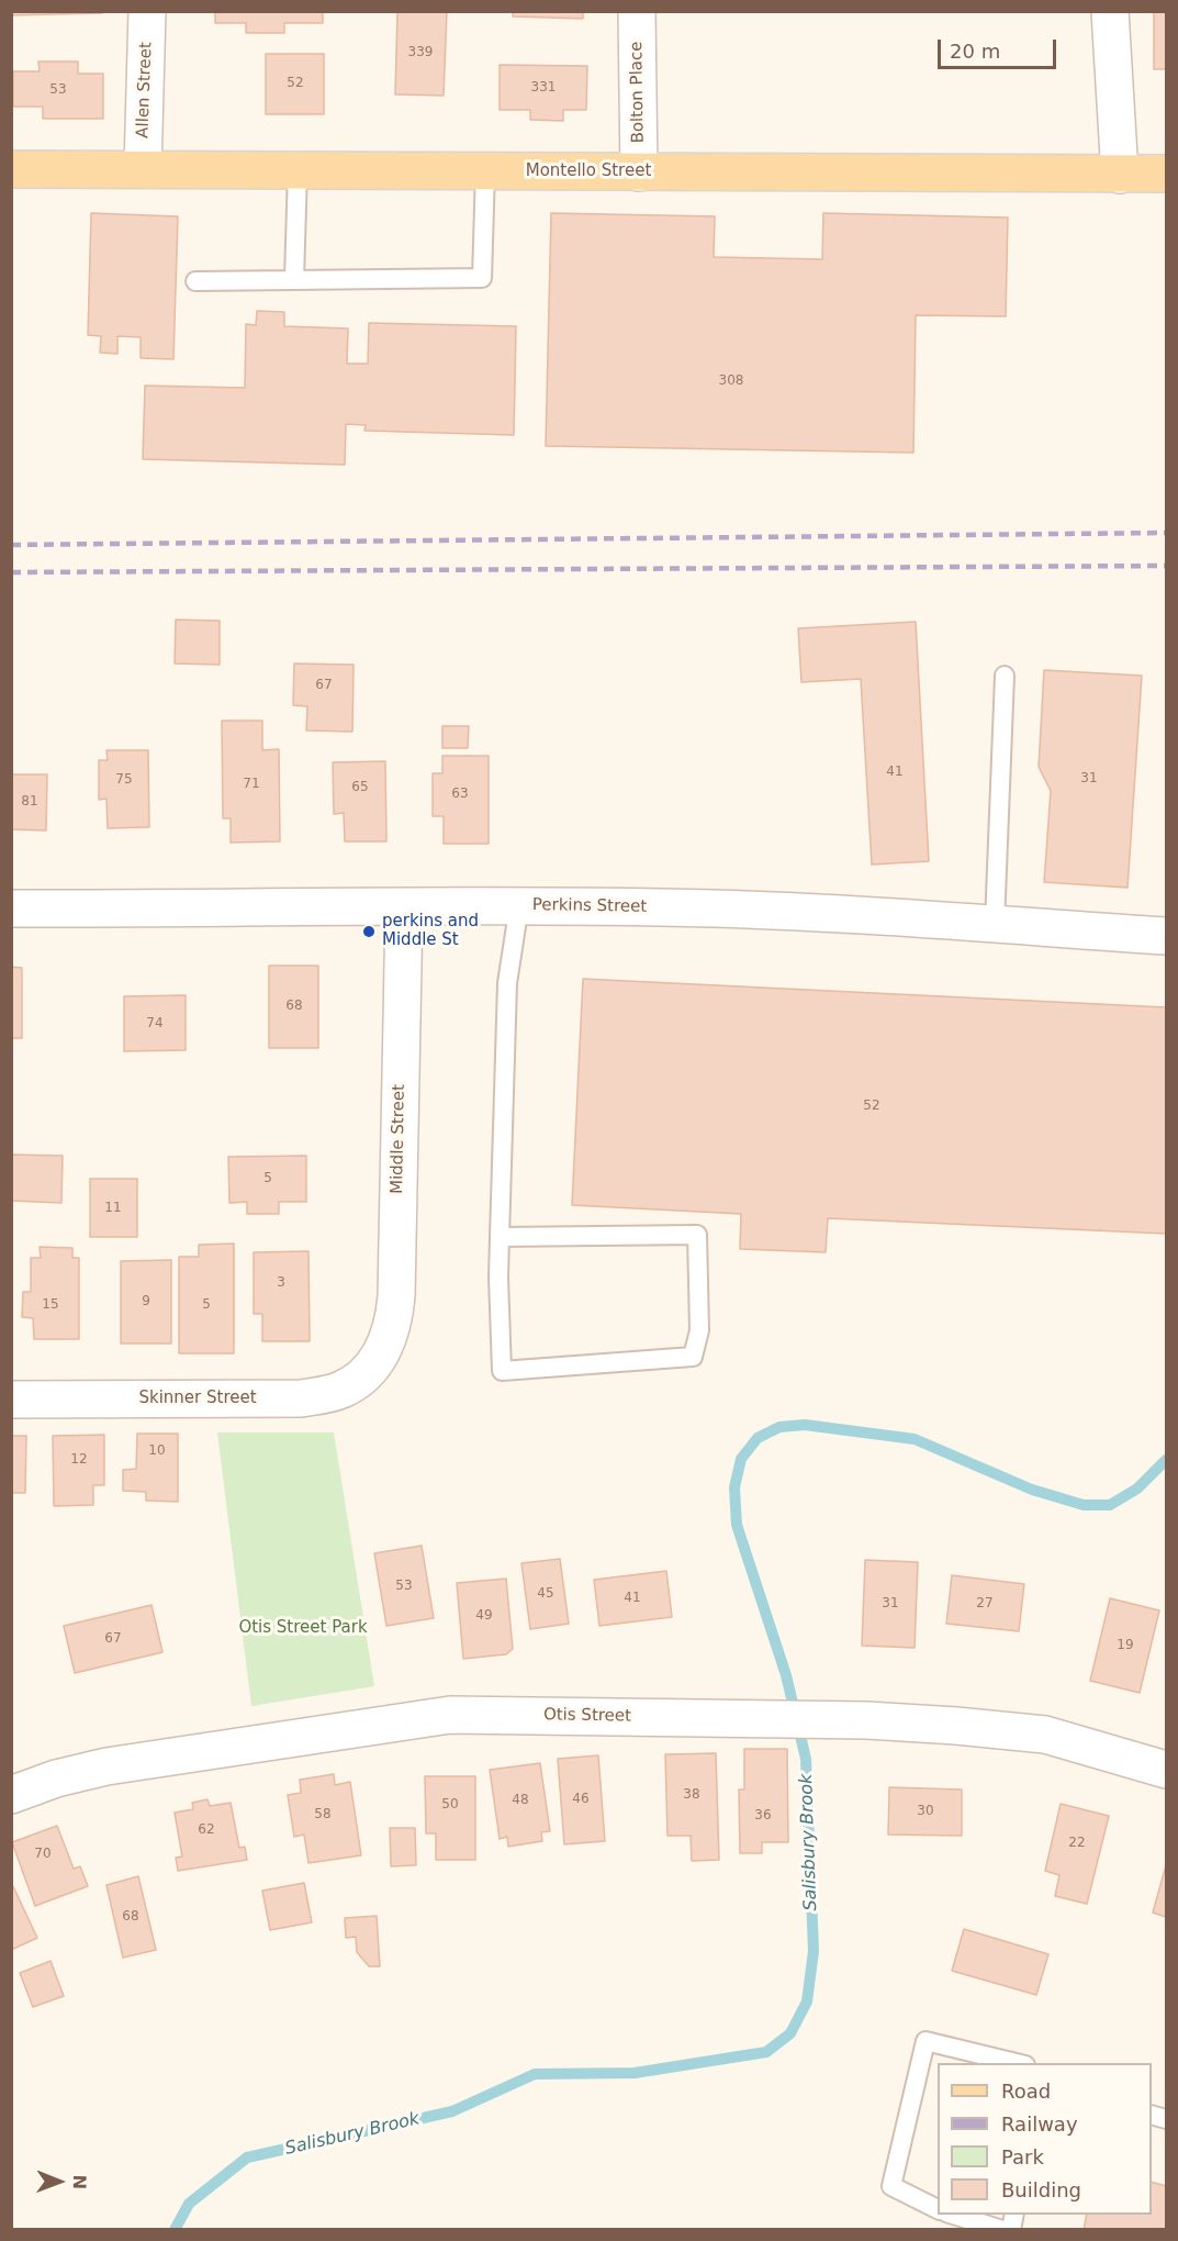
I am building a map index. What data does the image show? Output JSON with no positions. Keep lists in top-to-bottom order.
{
  "streets": {
    "main road": ["Montello Street"],
    "street": [
      "Allen Street",
      "Bolton Place",
      "Perkins Street",
      "Middle Street",
      "Skinner Street",
      "Otis Street"
    ]
  },
  "crossings": [
    ["Allen Street", "Montello Street"],
    ["Bolton Place", "Montello Street"],
    ["Perkins Street", "Middle Street"],
    ["Middle Street", "Skinner Street"]
  ],
  "water": ["Salisbury Brook"],
  "parks": ["Otis Street Park"],
  "places": ["perkins and Middle St"],
  "house_numbers": [
    "339",
    "52",
    "331",
    "53",
    "308",
    "67",
    "41",
    "31",
    "75",
    "71",
    "65",
    "63",
    "81",
    "68",
    "74",
    "52",
    "5",
    "11",
    "3",
    "9",
    "15",
    "5",
    "10",
    "12",
    "53",
    "45",
    "41",
    "31",
    "27",
    "49",
    "67",
    "19",
    "38",
    "46",
    "48",
    "50",
    "30",
    "58",
    "36",
    "62",
    "22",
    "70",
    "68"
  ],
  "legend": [
    "Road",
    "Railway",
    "Park",
    "Building"
  ],
  "scale_bar": "20 m",
  "north": "right"
}
